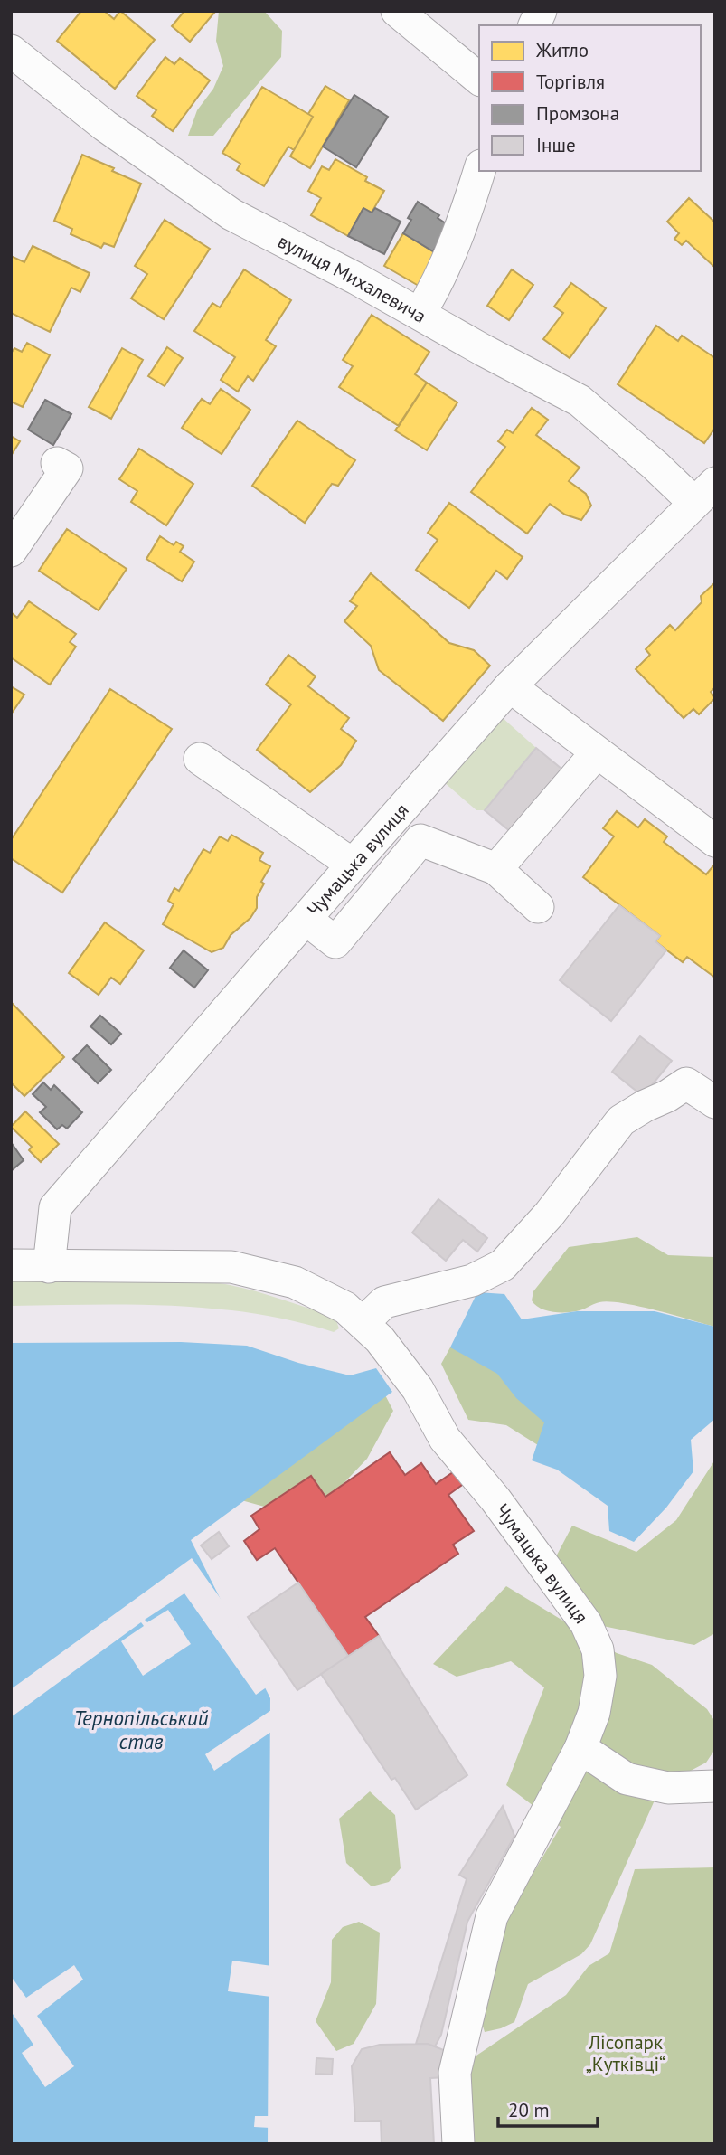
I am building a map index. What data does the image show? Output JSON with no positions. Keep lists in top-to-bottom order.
{
  "streets": {
    "street": ["вулиця Михалевича", "Чумацька вулиця"]
  },
  "crossings": [
    ["вулиця Михалевича", "Чумацька вулиця"]
  ],
  "water": ["Тернопільський став"],
  "parks": ["Лісопарк „Кутківці“"],
  "legend": [
    "Житло",
    "Торгівля",
    "Промзона",
    "Інше"
  ],
  "scale_bar": "20 m"
}
